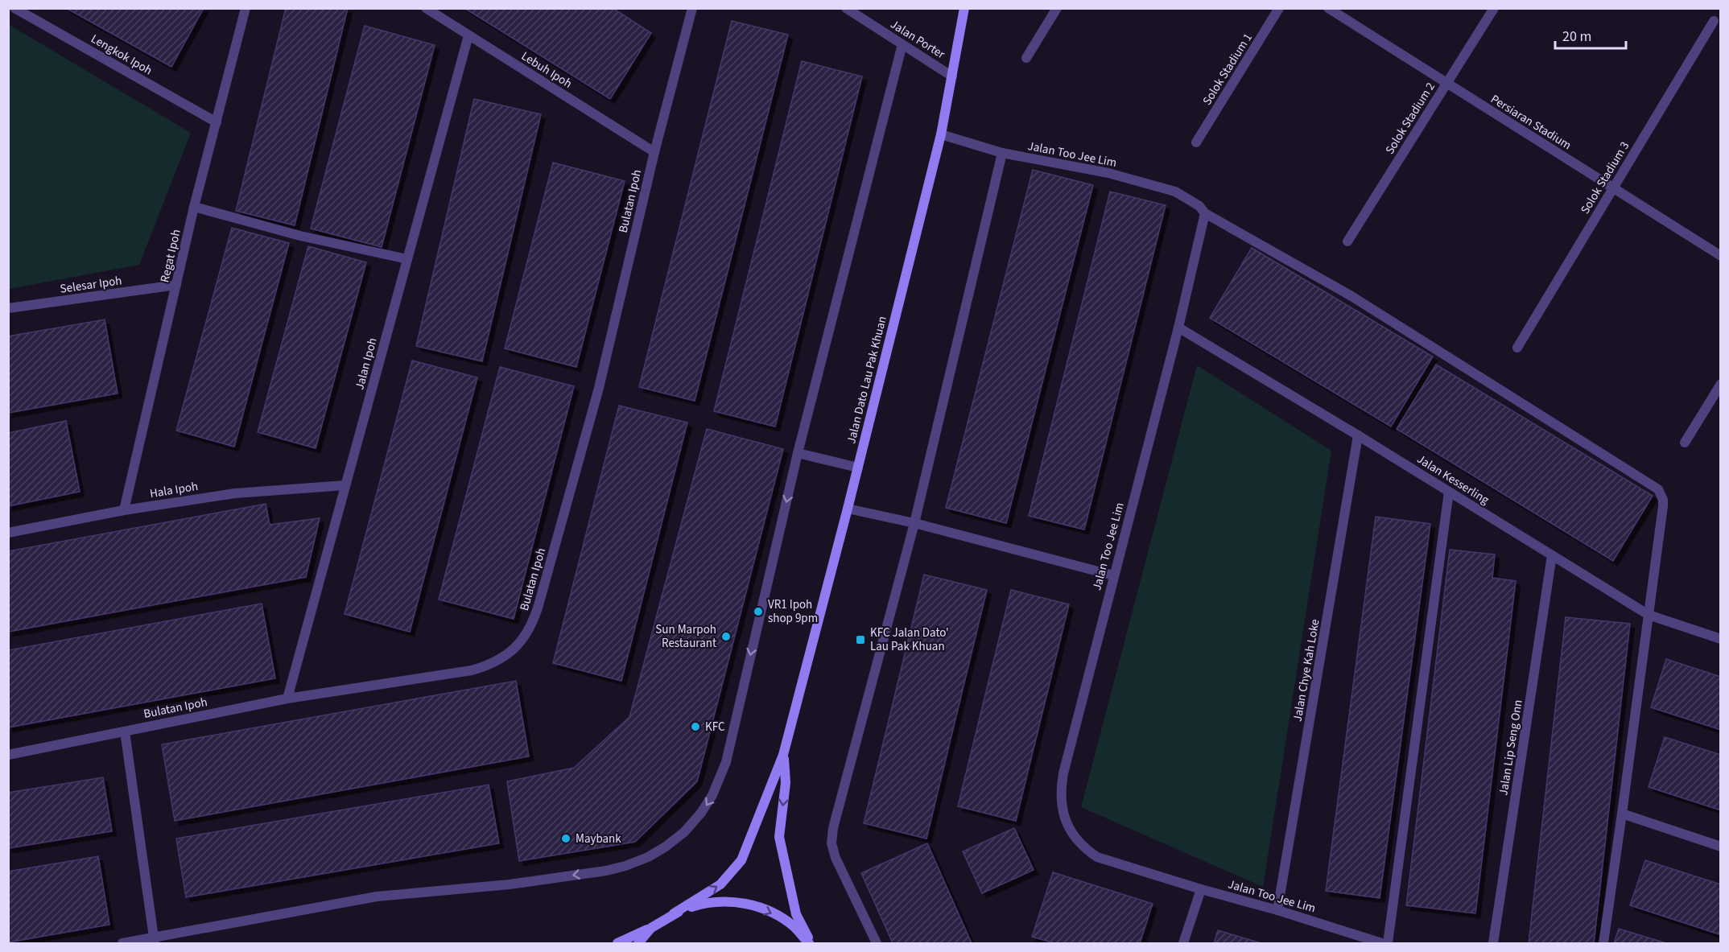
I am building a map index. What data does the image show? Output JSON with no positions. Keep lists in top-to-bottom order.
{
  "streets": {
    "main road": ["Jalan Dato Lau Pak Khuan"],
    "street": [
      "Jalan Porter",
      "Lengkok Ipoh",
      "Solok Stadium 1",
      "Lebuh Ipoh",
      "Solok Stadium 2",
      "Persiaran Stadium",
      "Jalan Too Jee Lim",
      "Solok Stadium 3",
      "Bulatan Ipoh",
      "Regat Ipoh",
      "Selesar Ipoh",
      "Jalan Ipoh",
      "Jalan Kesserling",
      "Hala Ipoh",
      "Jalan Chye Kah Loke",
      "Jalan Lip Seng Onn"
    ]
  },
  "crossings": [
    ["Jalan Porter", "Jalan Dato Lau Pak Khuan"],
    ["Lengkok Ipoh", "Regat Ipoh"],
    ["Lebuh Ipoh", "Bulatan Ipoh"],
    ["Lebuh Ipoh", "Jalan Ipoh"],
    ["Solok Stadium 2", "Persiaran Stadium"],
    ["Persiaran Stadium", "Solok Stadium 3"],
    ["Jalan Too Jee Lim", "Jalan Dato Lau Pak Khuan"],
    ["Jalan Too Jee Lim", "Jalan Kesserling"],
    ["Jalan Too Jee Lim", "Jalan Chye Kah Loke"],
    ["Bulatan Ipoh", "Jalan Ipoh"],
    ["Regat Ipoh", "Selesar Ipoh"],
    ["Regat Ipoh", "Hala Ipoh"],
    ["Jalan Ipoh", "Hala Ipoh"],
    ["Jalan Kesserling", "Jalan Chye Kah Loke"],
    ["Jalan Kesserling", "Jalan Lip Seng Onn"]
  ],
  "places": {
    "other": [
      "VR1 Ipoh shop 9pm",
      "Sun Marpoh Restaurant",
      "KFC",
      "Maybank"
    ],
    "transit": ["KFC Jalan Dato' Lau Pak Khuan"]
  },
  "scale_bar": "20 m"
}
